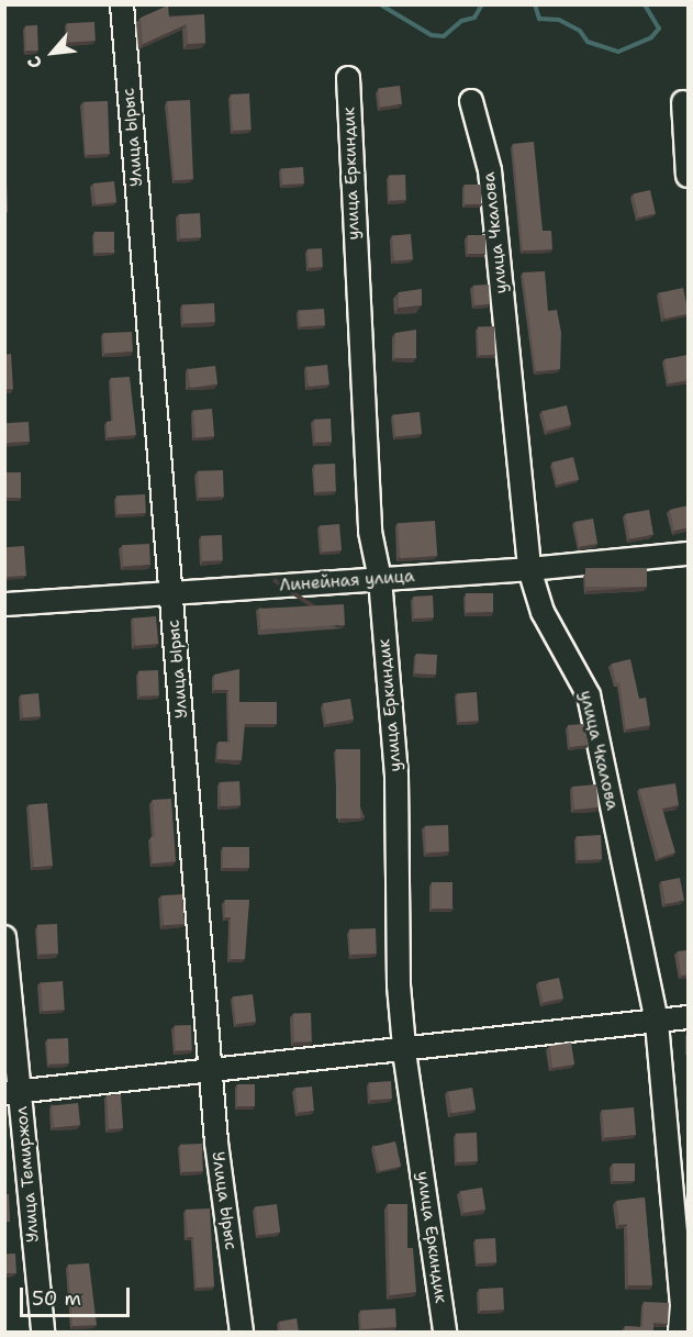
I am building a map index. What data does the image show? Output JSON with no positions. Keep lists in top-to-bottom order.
{
  "streets": {
    "street": [
      "Улица Ырыс",
      "улица Еркиндик",
      "улица Чкалова",
      "Линейная улица",
      "Улица Темиржол"
    ]
  },
  "crossings": [
    ["Улица Ырыс", "Линейная улица"],
    ["улица Еркиндик", "Линейная улица"],
    ["улица Чкалова", "Линейная улица"]
  ],
  "scale_bar": "50 m",
  "north": "bottom left"
}
